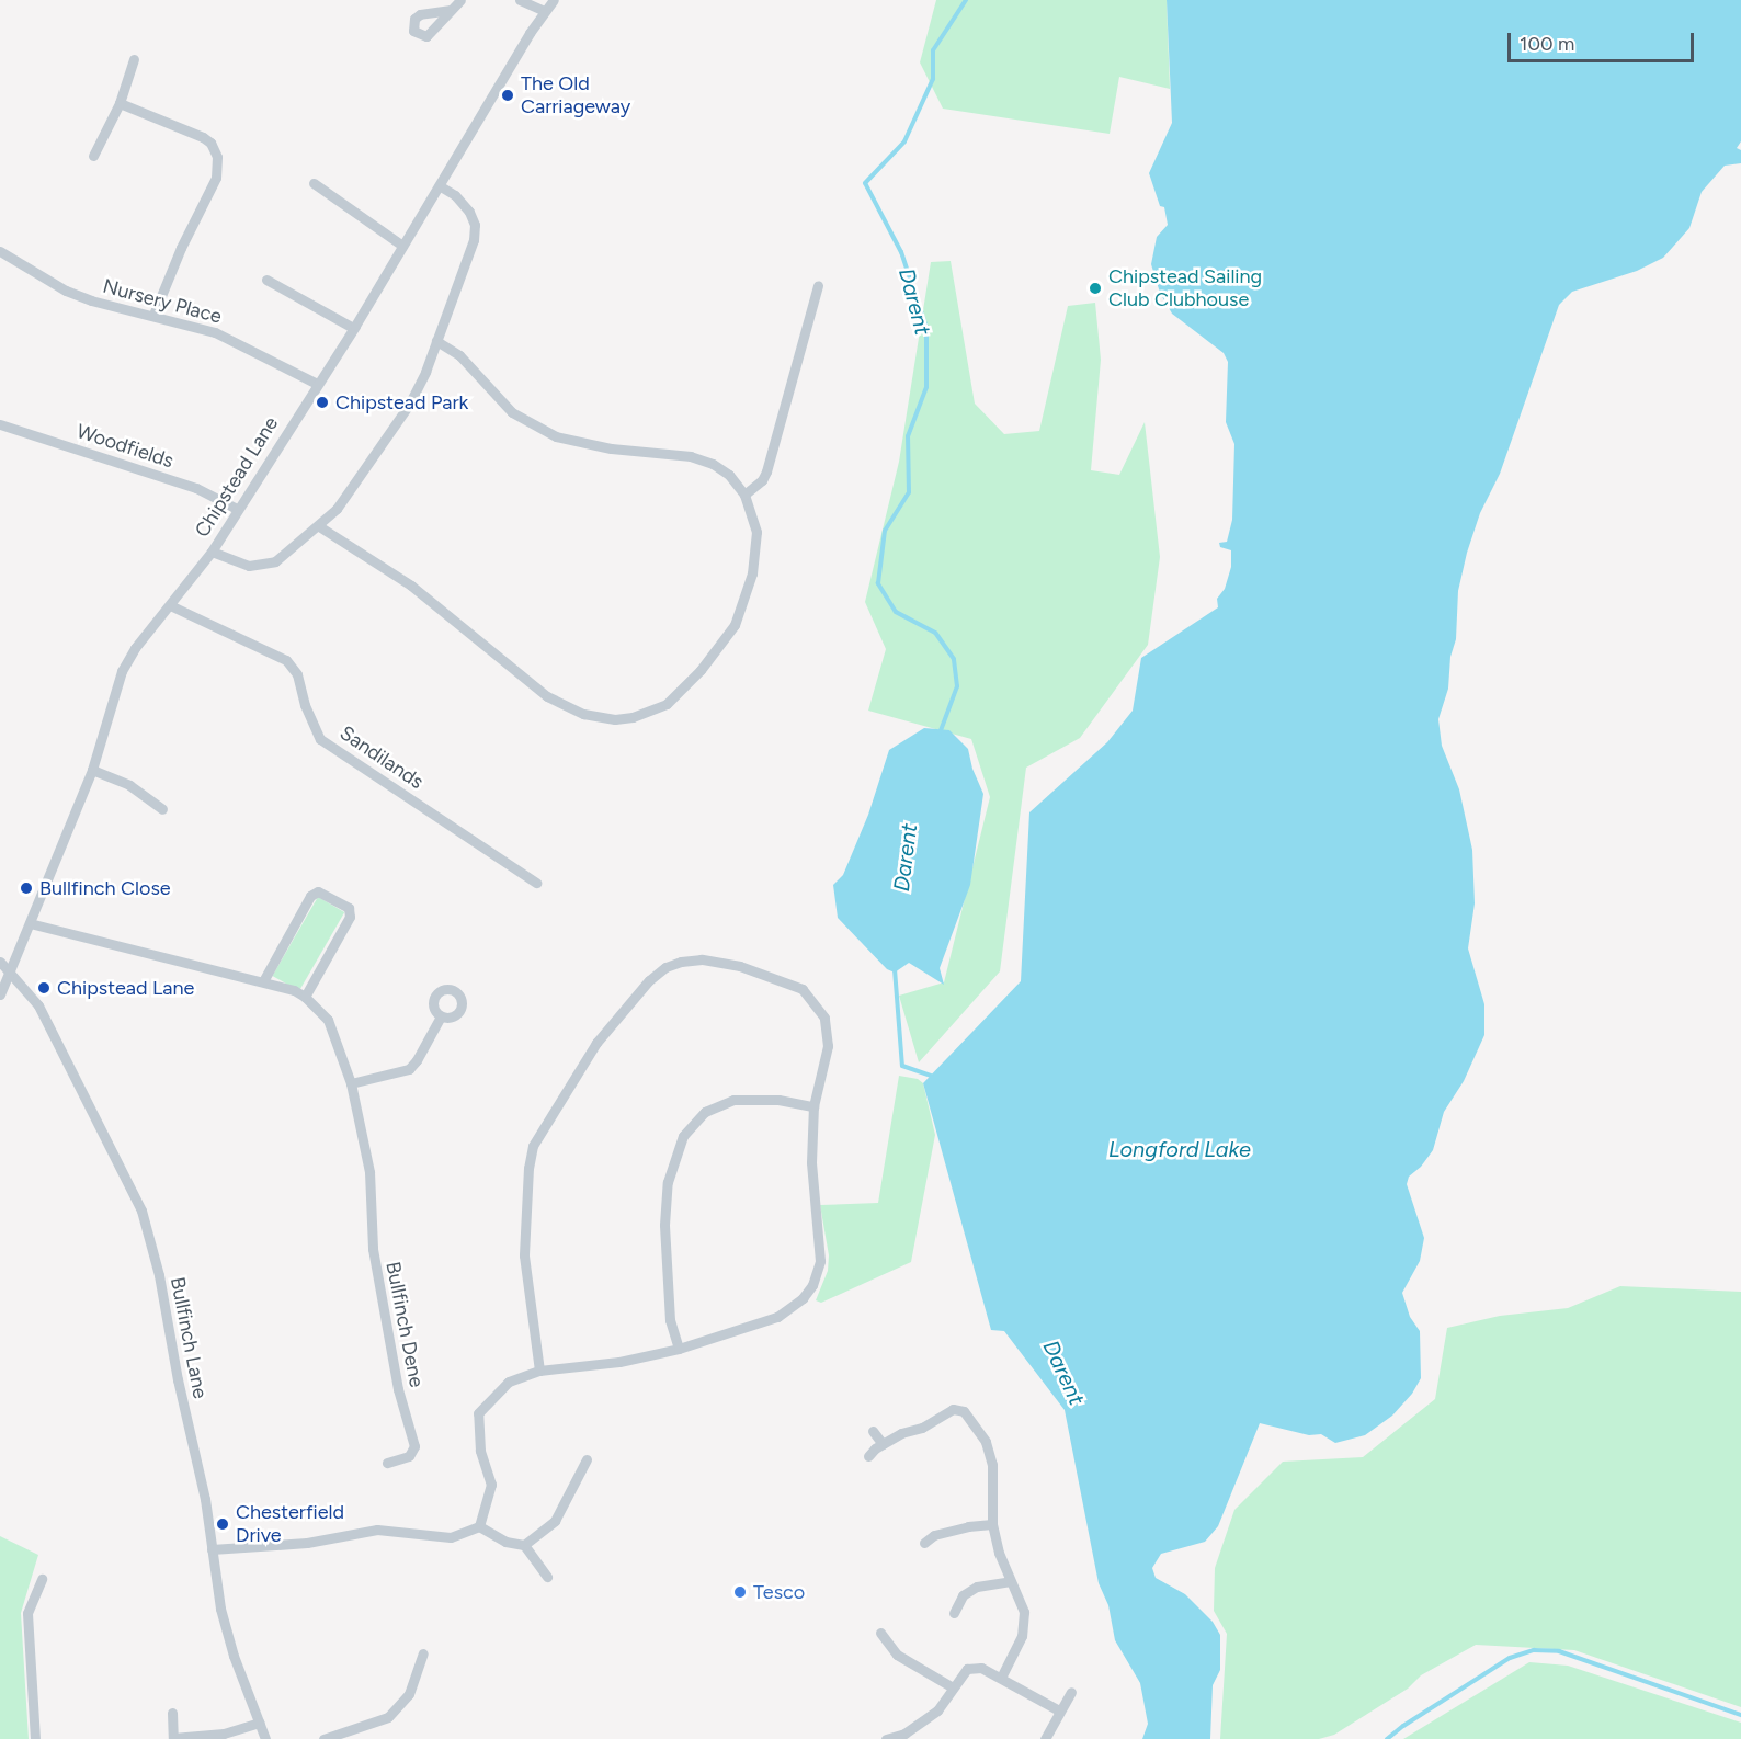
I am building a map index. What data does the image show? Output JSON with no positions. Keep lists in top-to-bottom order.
{
  "streets": {
    "street": [
      "Nursery Place",
      "Woodfields",
      "Chipstead Lane",
      "Sandilands",
      "Bullfinch Dene",
      "Bullfinch Lane"
    ]
  },
  "crossings": [
    ["Nursery Place", "Chipstead Lane"],
    ["Woodfields", "Chipstead Lane"],
    ["Chipstead Lane", "Sandilands"],
    ["Chipstead Lane", "Bullfinch Lane"]
  ],
  "water": ["Darent", "Longford Lake"],
  "places": [
    "The Old Carriageway",
    "Chipstead Sailing Club Clubhouse",
    "Chipstead Park",
    "Bullfinch Close",
    "Chipstead Lane",
    "Chesterfield Drive",
    "Tesco"
  ],
  "scale_bar": "100 m"
}
